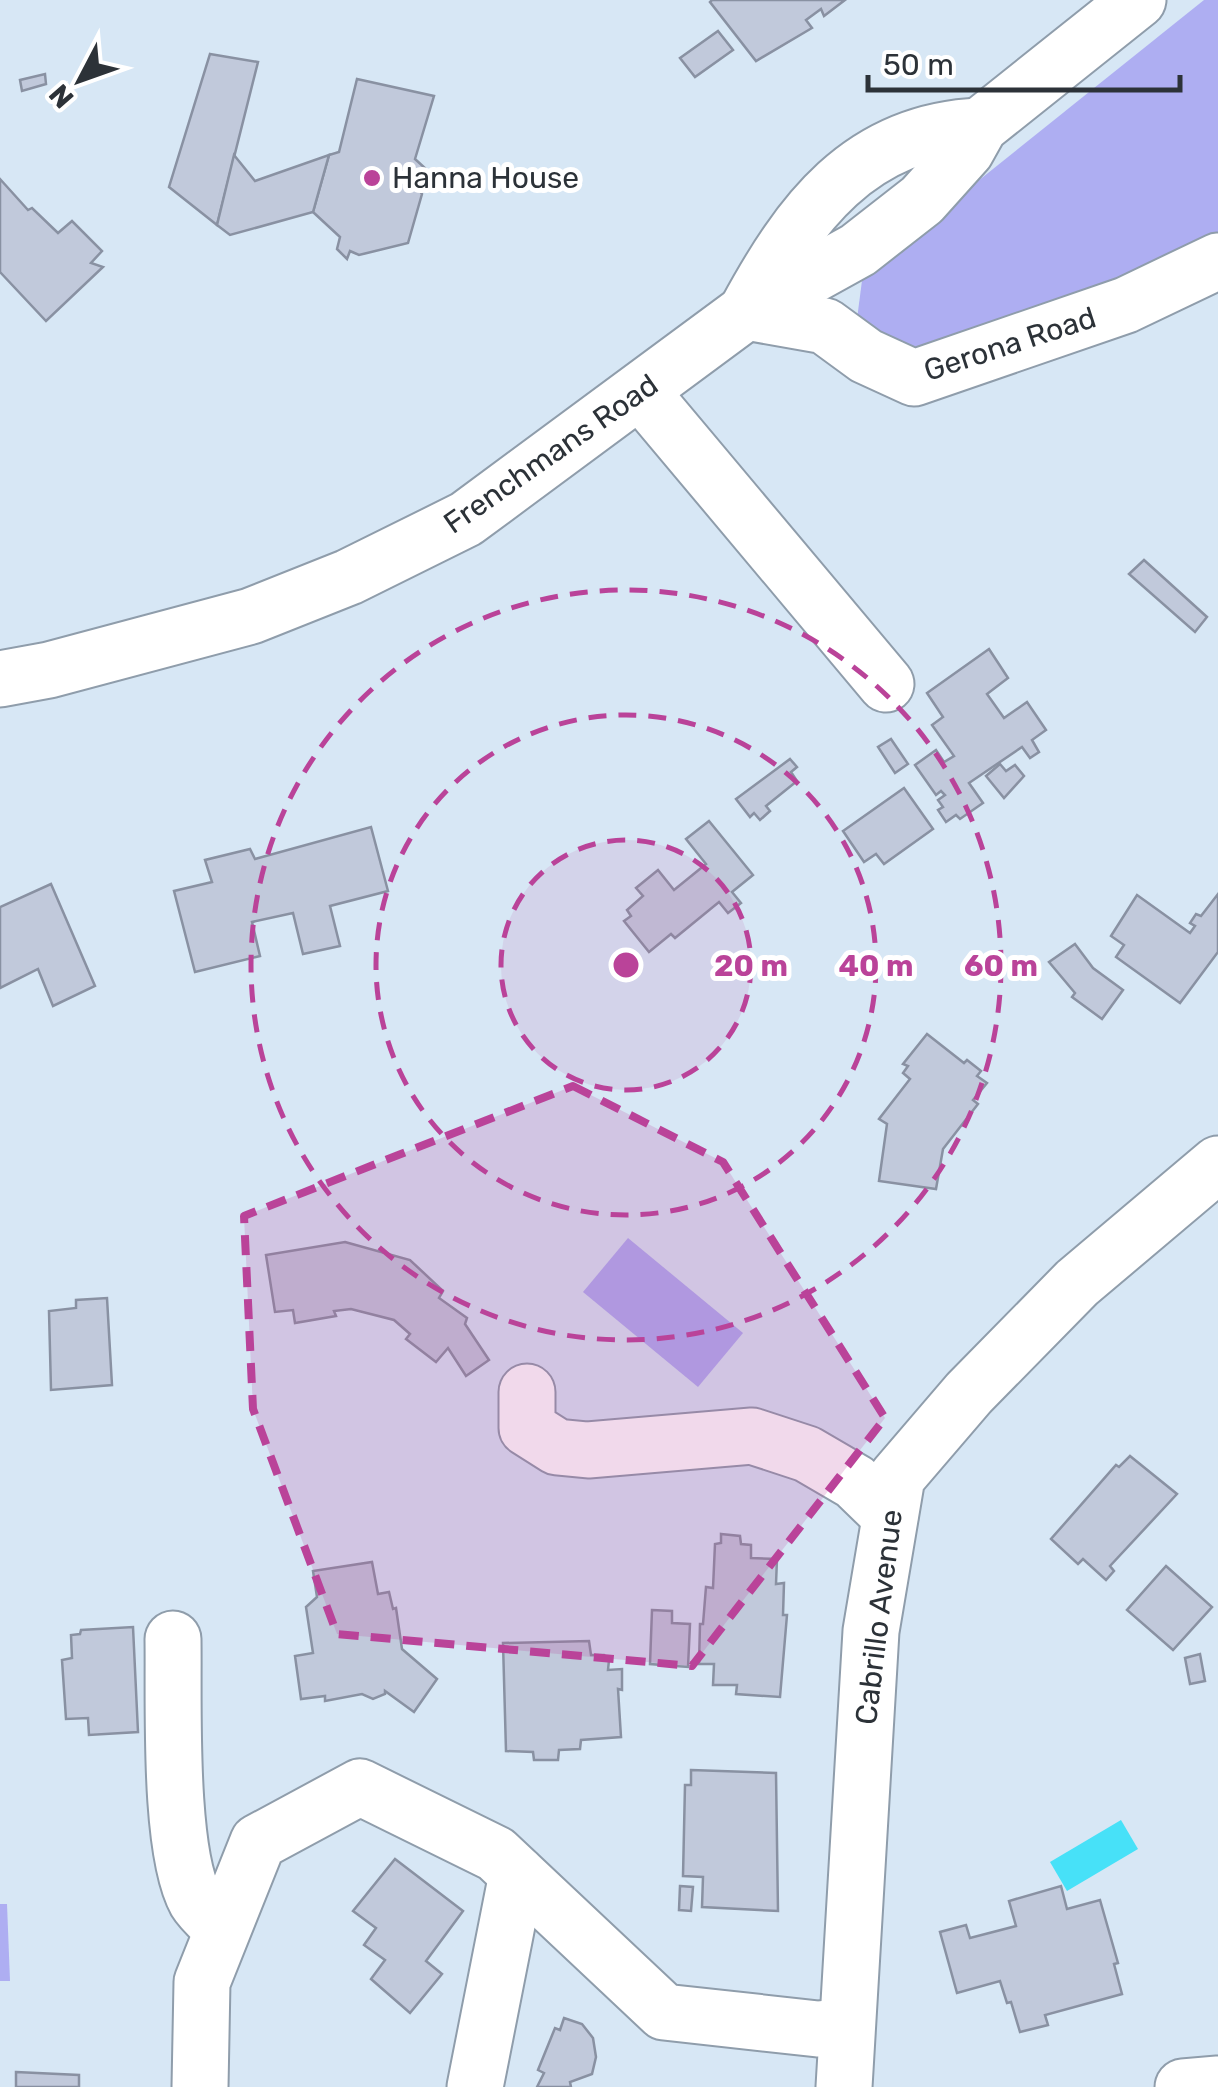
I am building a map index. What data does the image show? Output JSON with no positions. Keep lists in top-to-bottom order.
{
  "streets": {
    "street": ["Gerona Road", "Frenchmans Road", "Cabrillo Avenue"]
  },
  "crossings": [
    ["Gerona Road", "Frenchmans Road"]
  ],
  "places": ["Hanna House"],
  "scale_bar": "50 m",
  "north": "bottom left",
  "rings": ["20 m", "40 m", "60 m"]
}
